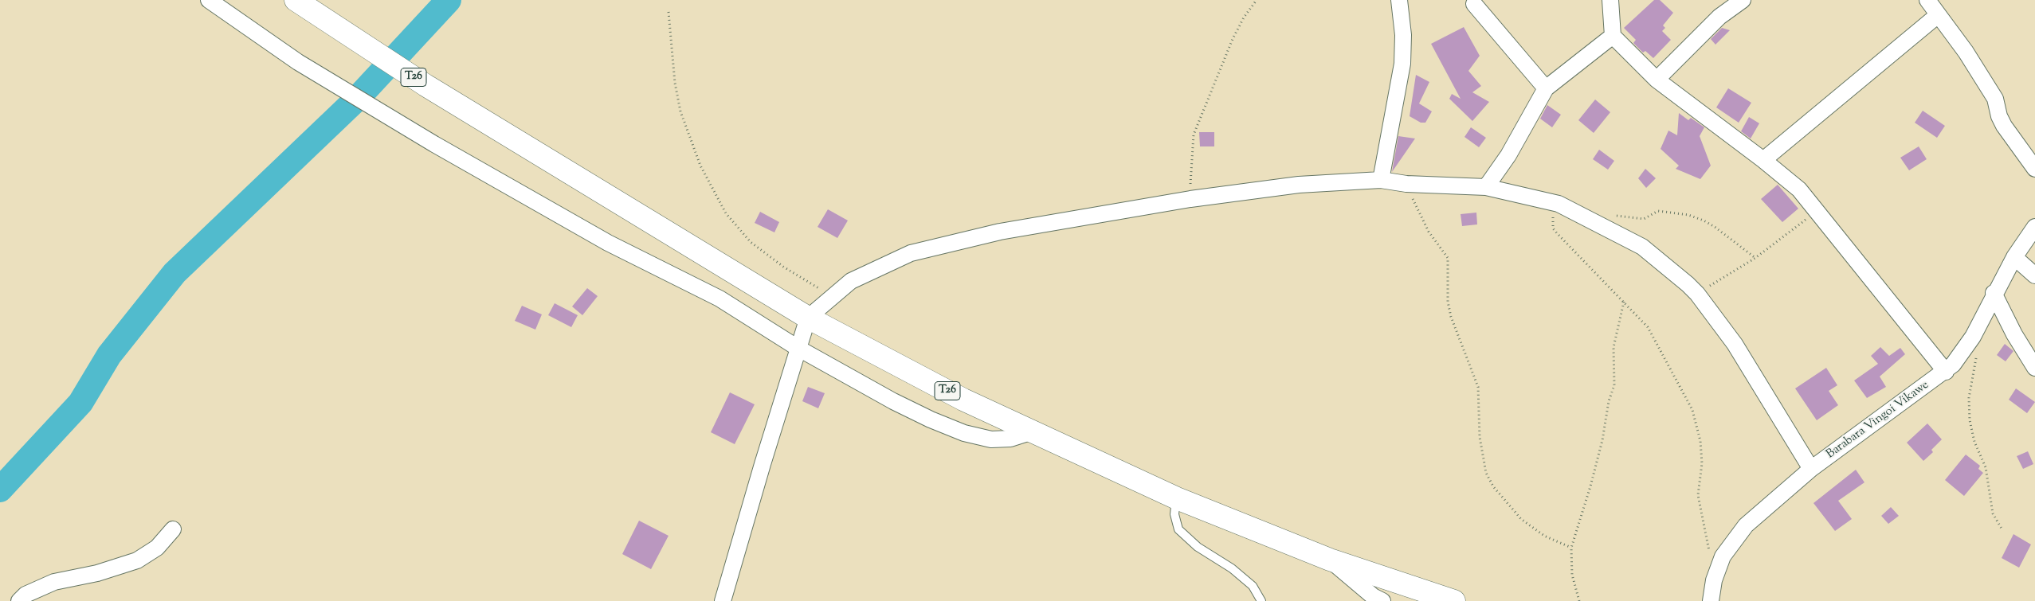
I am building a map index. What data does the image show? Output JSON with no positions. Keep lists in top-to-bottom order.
{
  "streets": {
    "highway": ["T26"],
    "street": ["Barabara Vingoi Vikawe"]
  }
}
